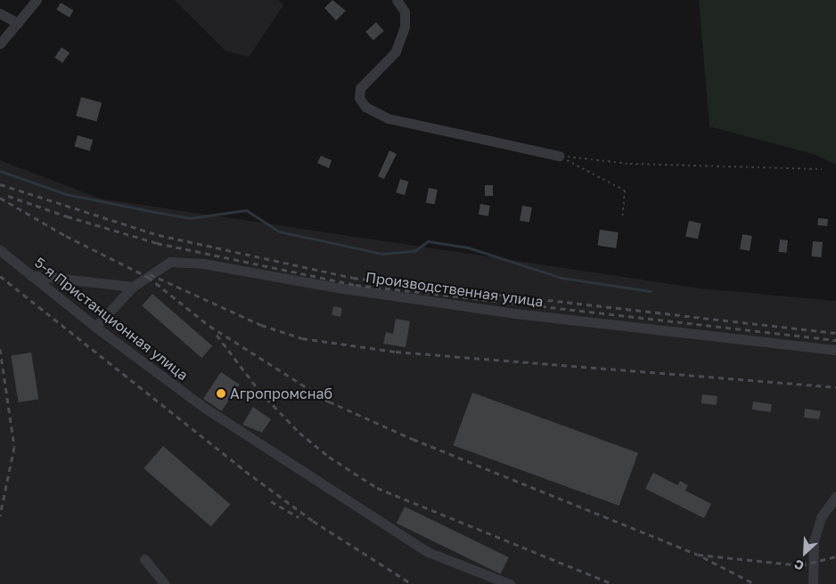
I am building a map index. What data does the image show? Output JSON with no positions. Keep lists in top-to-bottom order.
{
  "streets": {
    "street": ["Производственная улица", "5-я Пристанционная улица"]
  },
  "crossings": [
    ["Производственная улица", "5-я Пристанционная улица"]
  ],
  "places": ["Агропромснаб"],
  "north": "bottom left"
}
